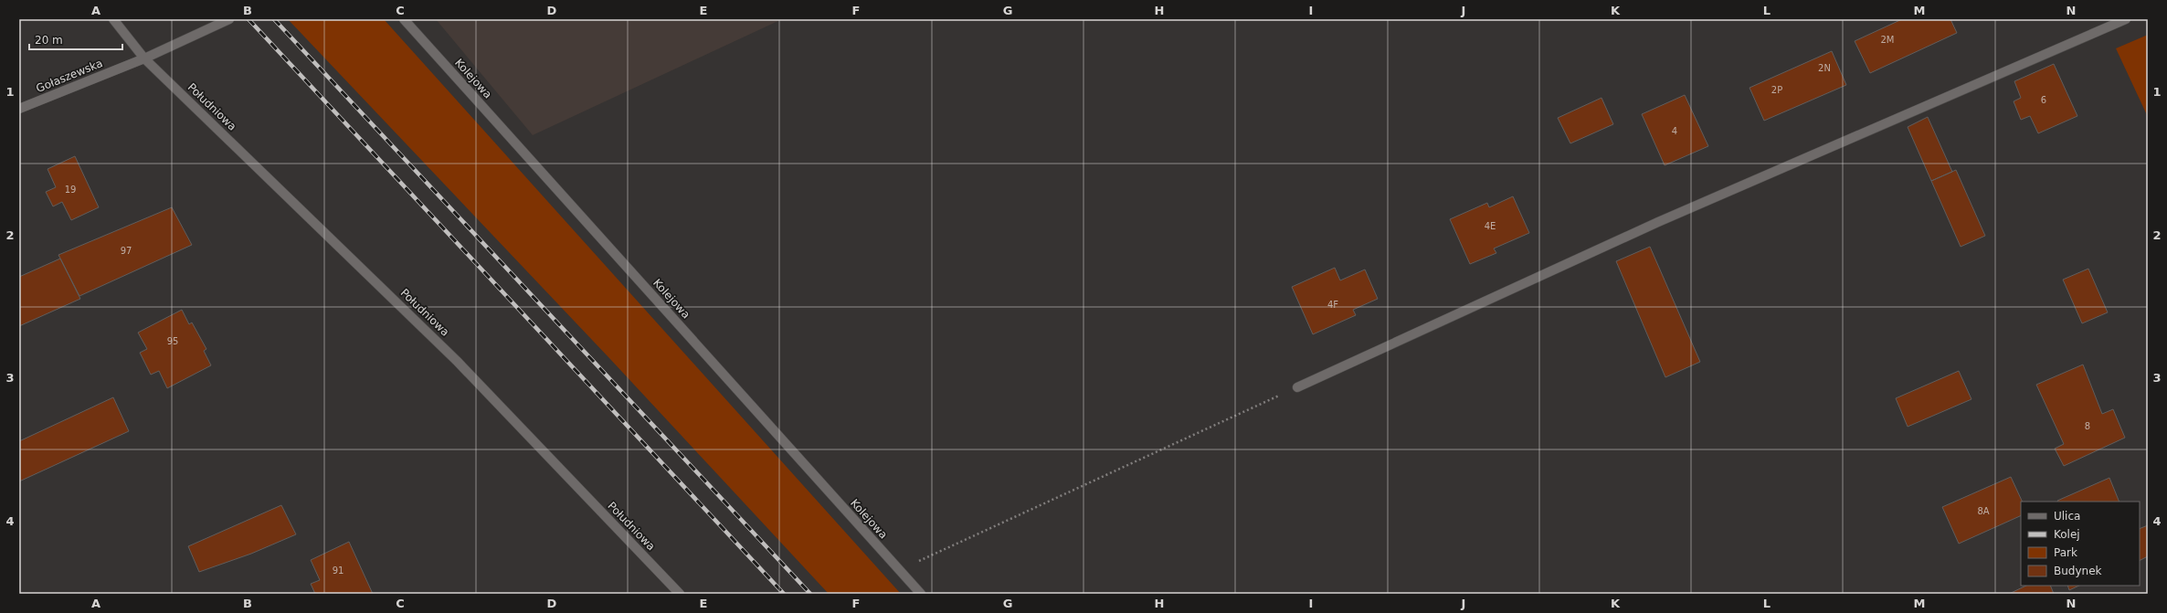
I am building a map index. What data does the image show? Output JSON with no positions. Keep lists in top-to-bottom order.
{
  "streets": {
    "street": ["Gołaszewska", "Kolejowa", "Południowa"]
  },
  "crossings": [
    ["Gołaszewska", "Południowa"]
  ],
  "house_numbers": [
    "2M",
    "2N",
    "2P",
    "6",
    "4",
    "19",
    "4E",
    "97",
    "4F",
    "95",
    "8",
    "8A",
    "91"
  ],
  "legend": [
    "Ulica",
    "Kolej",
    "Park",
    "Budynek"
  ],
  "scale_bar": "20 m",
  "grid": {
    "columns": [
      "A",
      "B",
      "C",
      "D",
      "E",
      "F",
      "G",
      "H",
      "I",
      "J",
      "K",
      "L",
      "M",
      "N"
    ],
    "rows": [
      "1",
      "2",
      "3",
      "4"
    ]
  }
}
